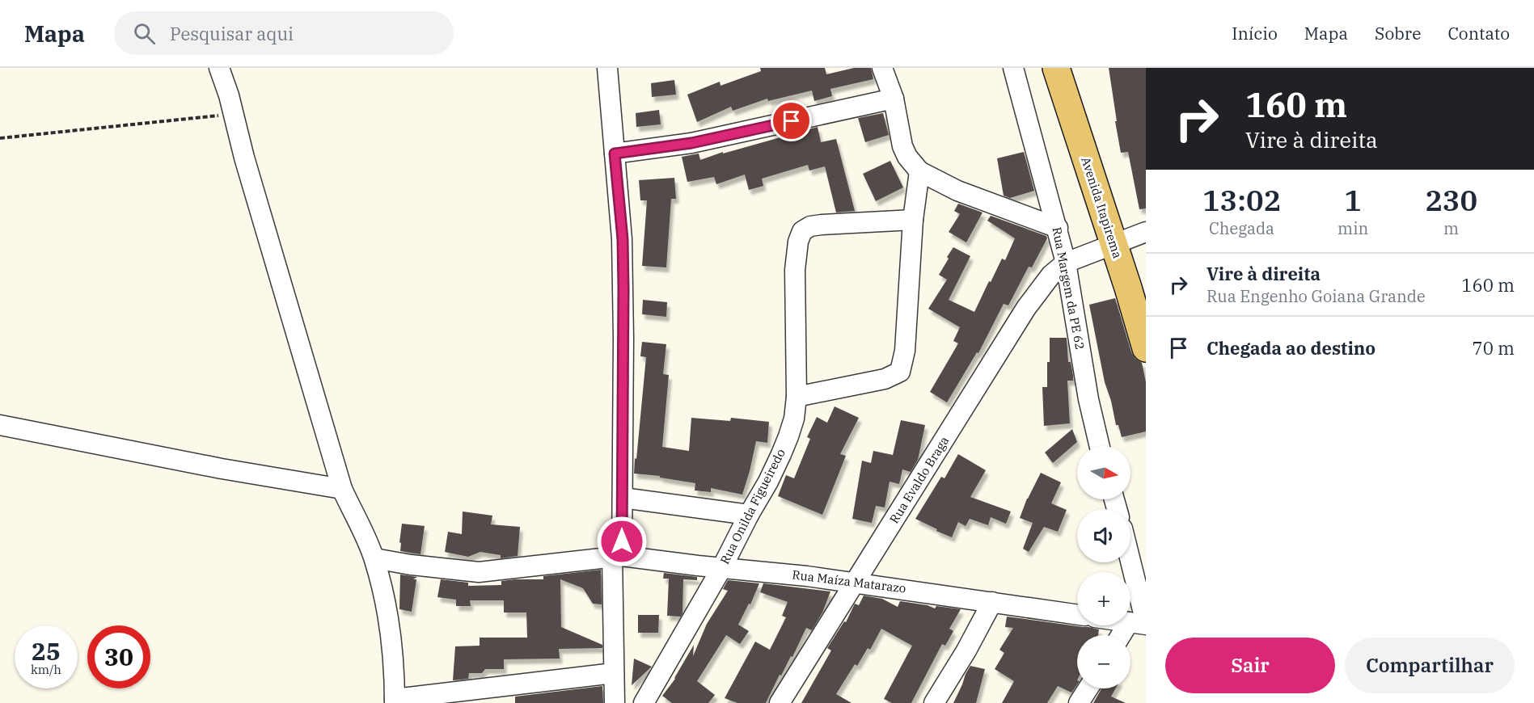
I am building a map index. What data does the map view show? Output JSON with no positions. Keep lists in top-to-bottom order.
{
  "streets": {
    "main road": ["Avenida Itapirema"],
    "street": [
      "Rua Margem da PE 62",
      "Rua Evaldo Braga",
      "Rua Onilda Figueiredo",
      "Rua Maíza Matarazo"
    ]
  },
  "crossings": [
    ["Rua Margem da PE 62", "Rua Evaldo Braga"],
    ["Rua Evaldo Braga", "Rua Maíza Matarazo"],
    ["Rua Onilda Figueiredo", "Rua Maíza Matarazo"]
  ],
  "north": "right",
  "page": {
    "header": "Mapa",
    "search": "Pesquisar aqui",
    "nav": [
      "Início",
      "Mapa",
      "Sobre",
      "Contato"
    ],
    "turn": ["160 m", "Vire à direita"],
    "eta": [
      "13:02",
      "Chegada",
      "1",
      "min",
      "230",
      "m"
    ],
    "list": [
      {
        "name": "Vire à direita",
        "note": "Rua Engenho Goiana Grande",
        "value": "160 m"
      },
      {
        "name": "Chegada ao destino",
        "value": "70 m"
      }
    ],
    "map_buttons": ["+", "−"],
    "speed": "25 km/h",
    "limit": "30",
    "buttons": ["Sair", "Compartilhar"]
  }
}
